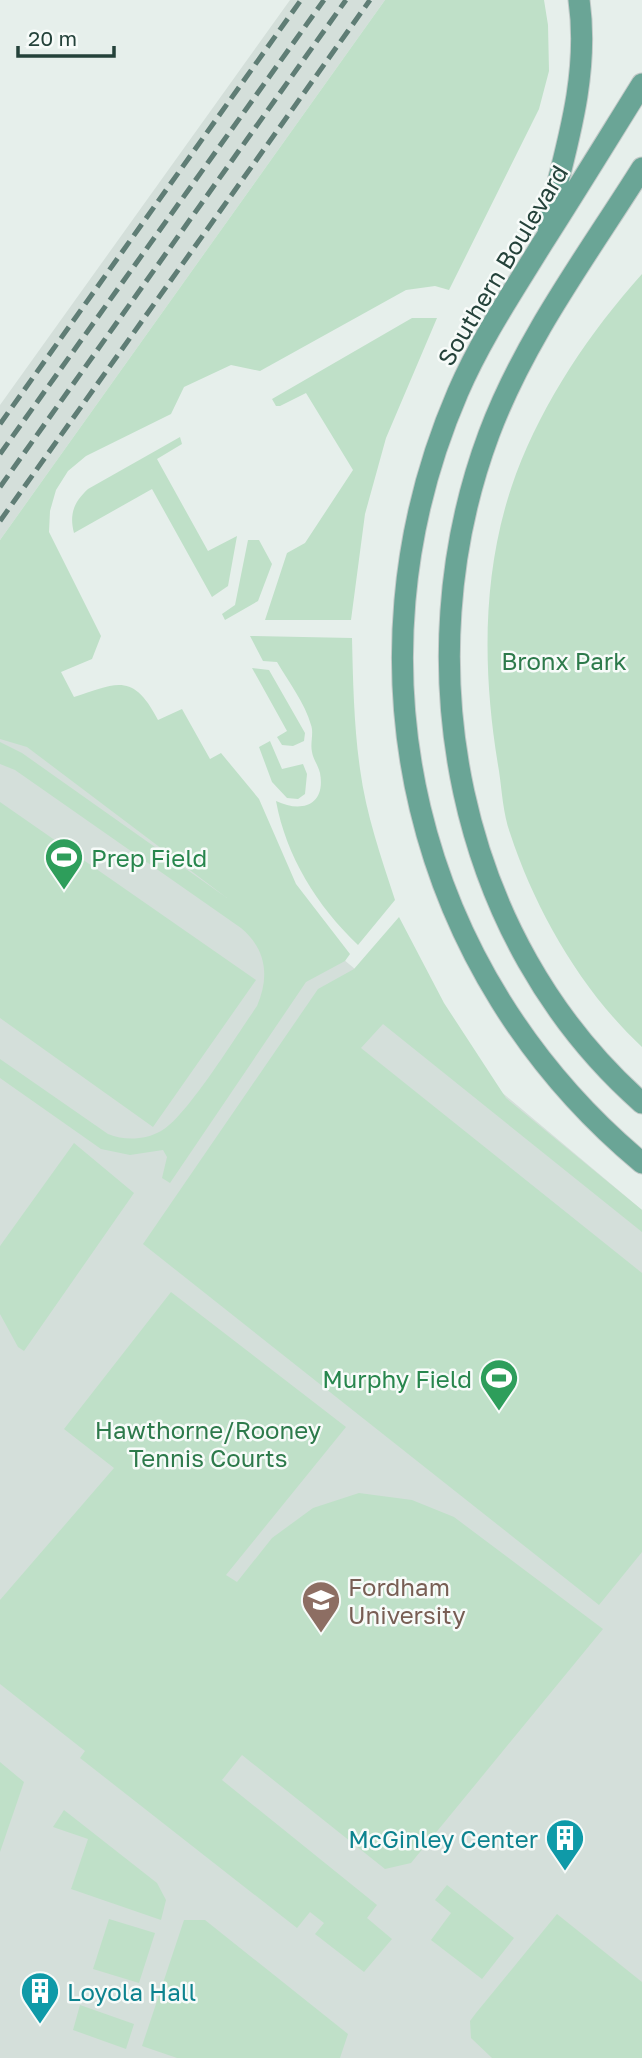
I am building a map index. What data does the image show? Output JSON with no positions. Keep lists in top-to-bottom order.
{
  "streets": {
    "main road": ["Southern Boulevard"]
  },
  "parks": ["Bronx Park", "Hawthorne/Rooney Tennis Courts"],
  "places": {
    "sports": ["Prep Field", "Murphy Field"],
    "school or university": ["Fordham University"],
    "building": ["McGinley Center", "Loyola Hall"]
  },
  "scale_bar": "20 m"
}
